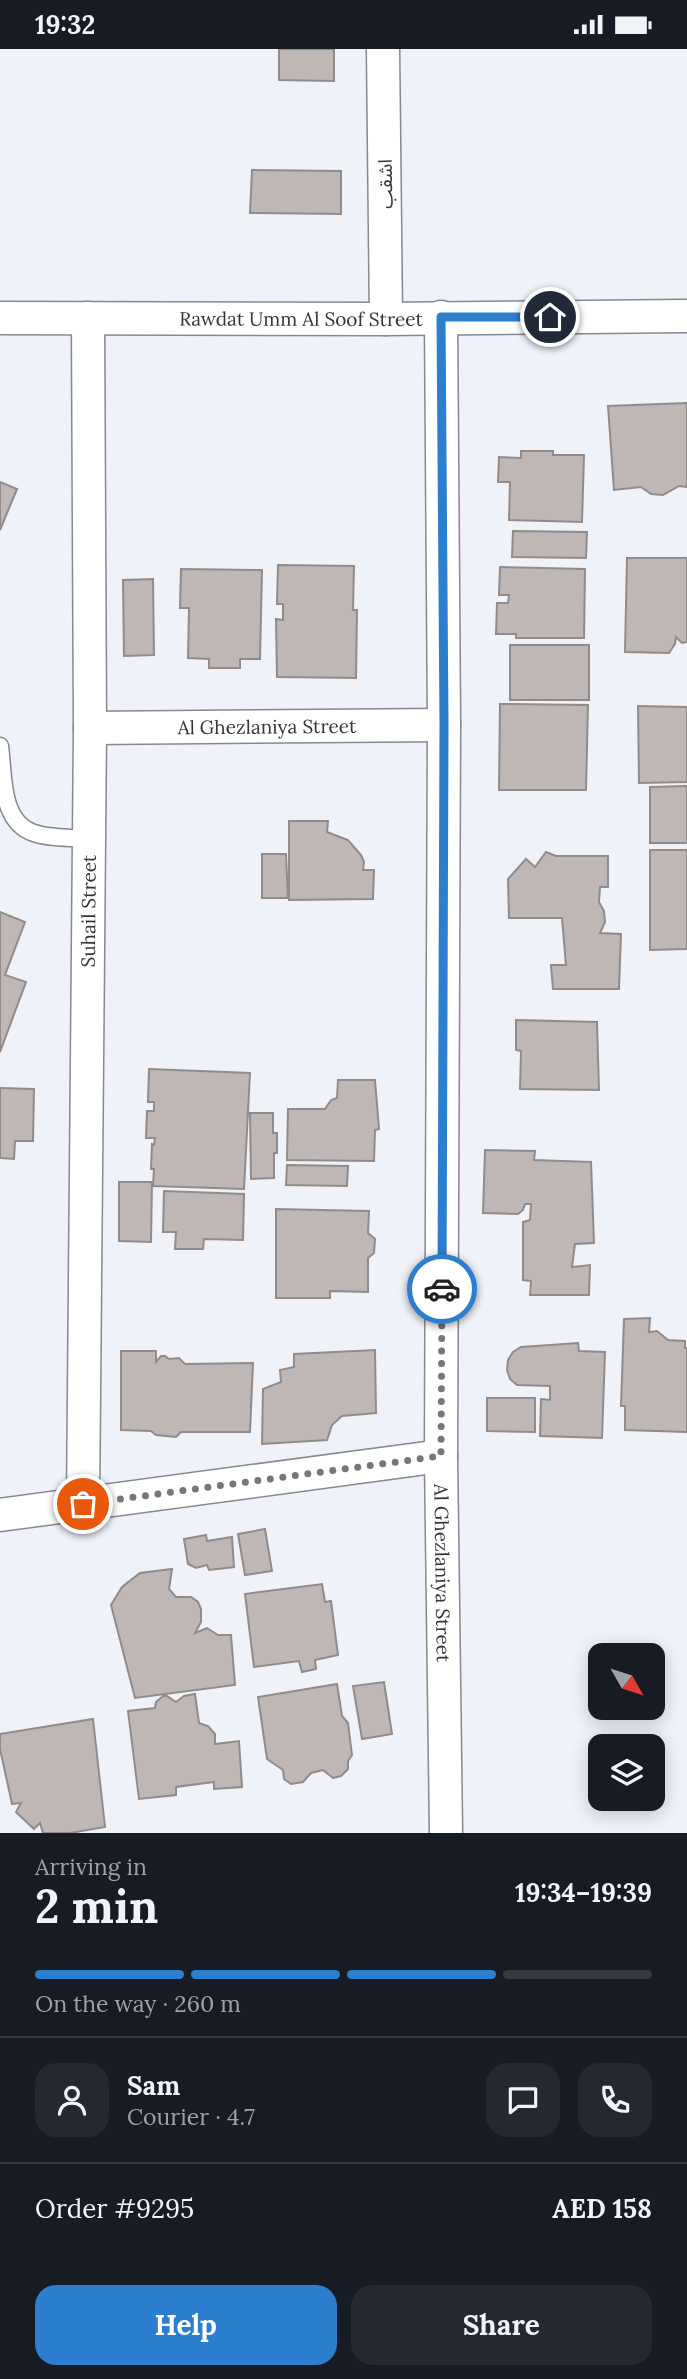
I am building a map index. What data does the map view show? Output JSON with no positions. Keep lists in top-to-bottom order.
{
  "streets": {
    "street": [
      "اشقب",
      "Rawdat Umm Al Soof Street",
      "Al Ghezlaniya Street",
      "Suhail Street"
    ]
  },
  "crossings": [
    ["اشقب", "Rawdat Umm Al Soof Street"],
    ["Rawdat Umm Al Soof Street", "Al Ghezlaniya Street"],
    ["Rawdat Umm Al Soof Street", "Suhail Street"],
    ["Al Ghezlaniya Street", "Suhail Street"]
  ],
  "north": "bottom right",
  "page": {
    "status": "19:32",
    "heading": ["2 min", "Arriving in", "19:34–19:39"],
    "panel": [
      "Sam",
      "Courier · 4.7",
      "Order #9295",
      "AED 158"
    ],
    "bar": "On the way · 260 m",
    "buttons": ["Help", "Share"]
  }
}
